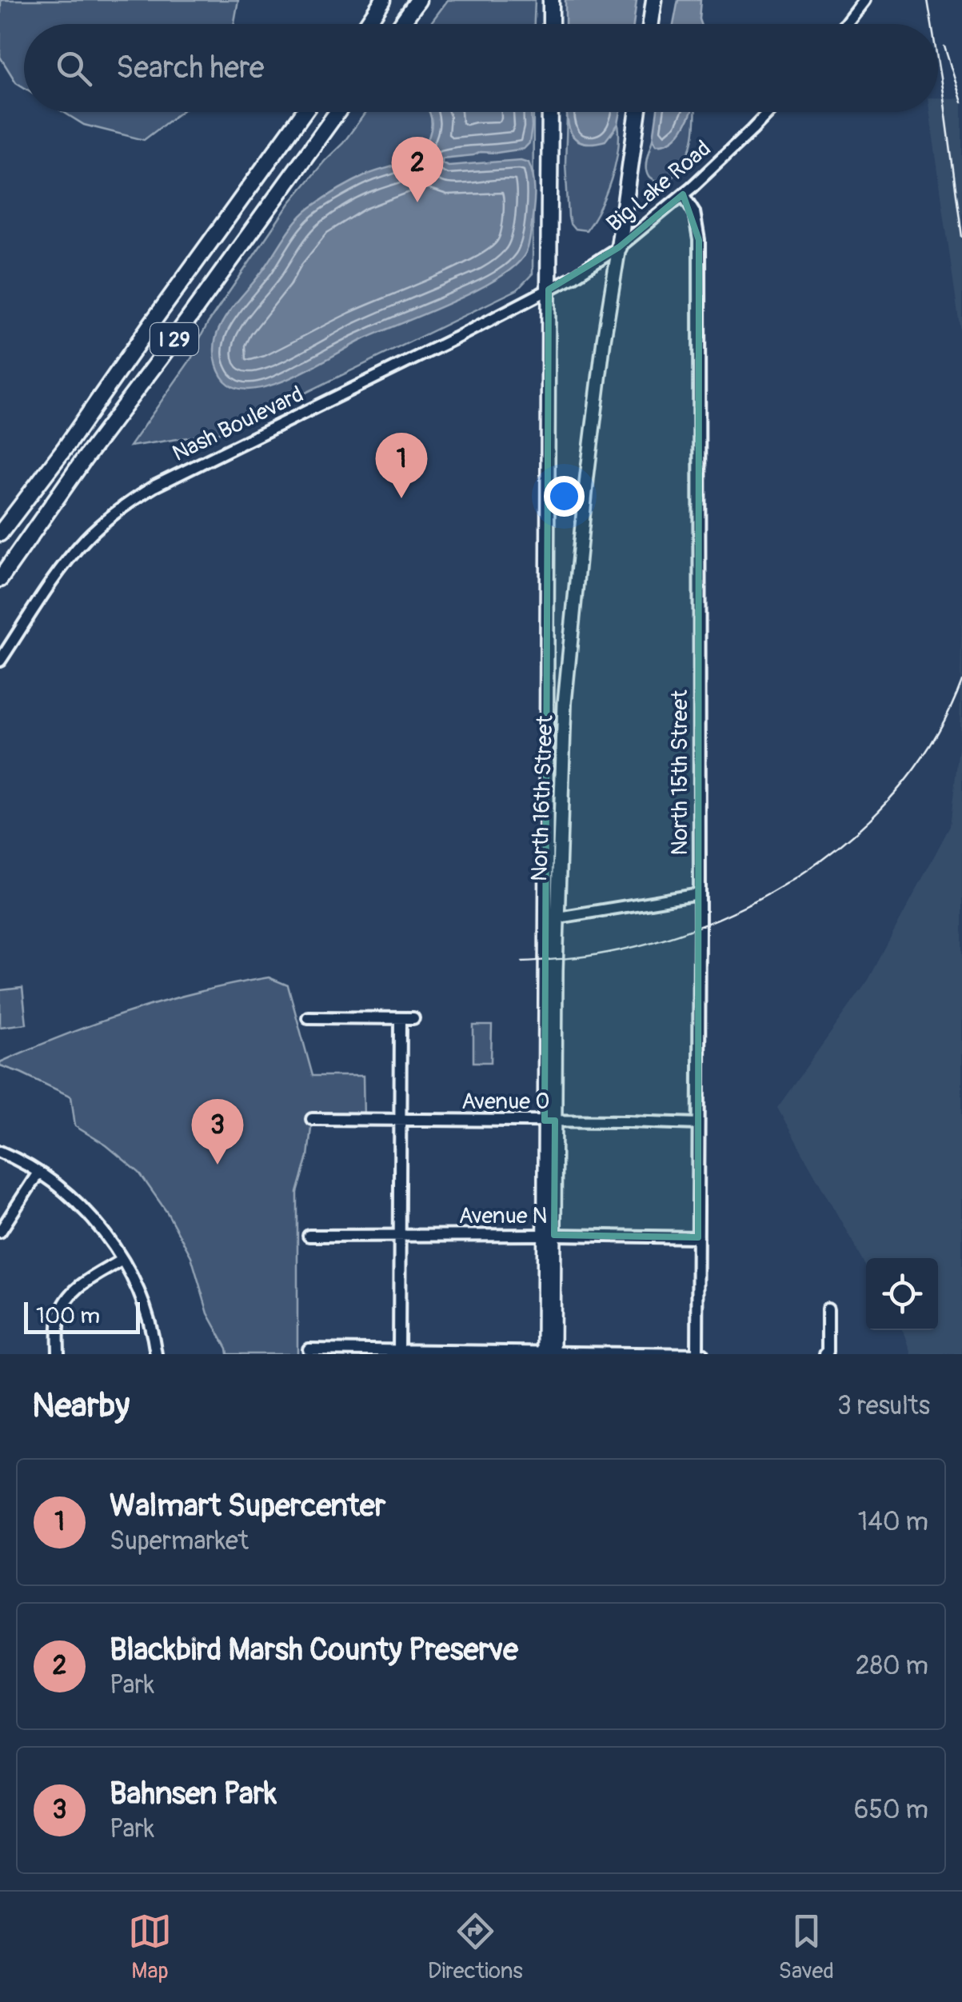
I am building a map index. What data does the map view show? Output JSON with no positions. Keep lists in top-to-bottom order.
{
  "streets": {
    "highway": ["I 29"],
    "main road": ["North 16th Street"],
    "street": [
      "Big Lake Road",
      "Nash Boulevard",
      "North 15th Street",
      "Avenue O",
      "Avenue N"
    ]
  },
  "crossings": [
    ["Big Lake Road", "Nash Boulevard"],
    ["Big Lake Road", "North 15th Street"],
    ["Big Lake Road", "North 16th Street"],
    ["Nash Boulevard", "North 16th Street"],
    ["North 15th Street", "Avenue O"],
    ["North 15th Street", "Avenue N"],
    ["North 16th Street", "Avenue O"],
    ["North 16th Street", "Avenue N"]
  ],
  "scale_bar": "100 m",
  "page": {
    "search": "Search here",
    "pins": ["2", "1", "3"],
    "scale": "100 m",
    "heading": ["Nearby", "3 results"],
    "list": [
      {
        "mark": "1",
        "name": "Walmart Supercenter",
        "note": "Supermarket",
        "value": "140 m"
      },
      {
        "mark": "2",
        "name": "Blackbird Marsh County Preserve",
        "note": "Park",
        "value": "280 m"
      },
      {
        "mark": "3",
        "name": "Bahnsen Park",
        "note": "Park",
        "value": "650 m"
      }
    ],
    "nav": ["Map", "Directions", "Saved"]
  }
}
